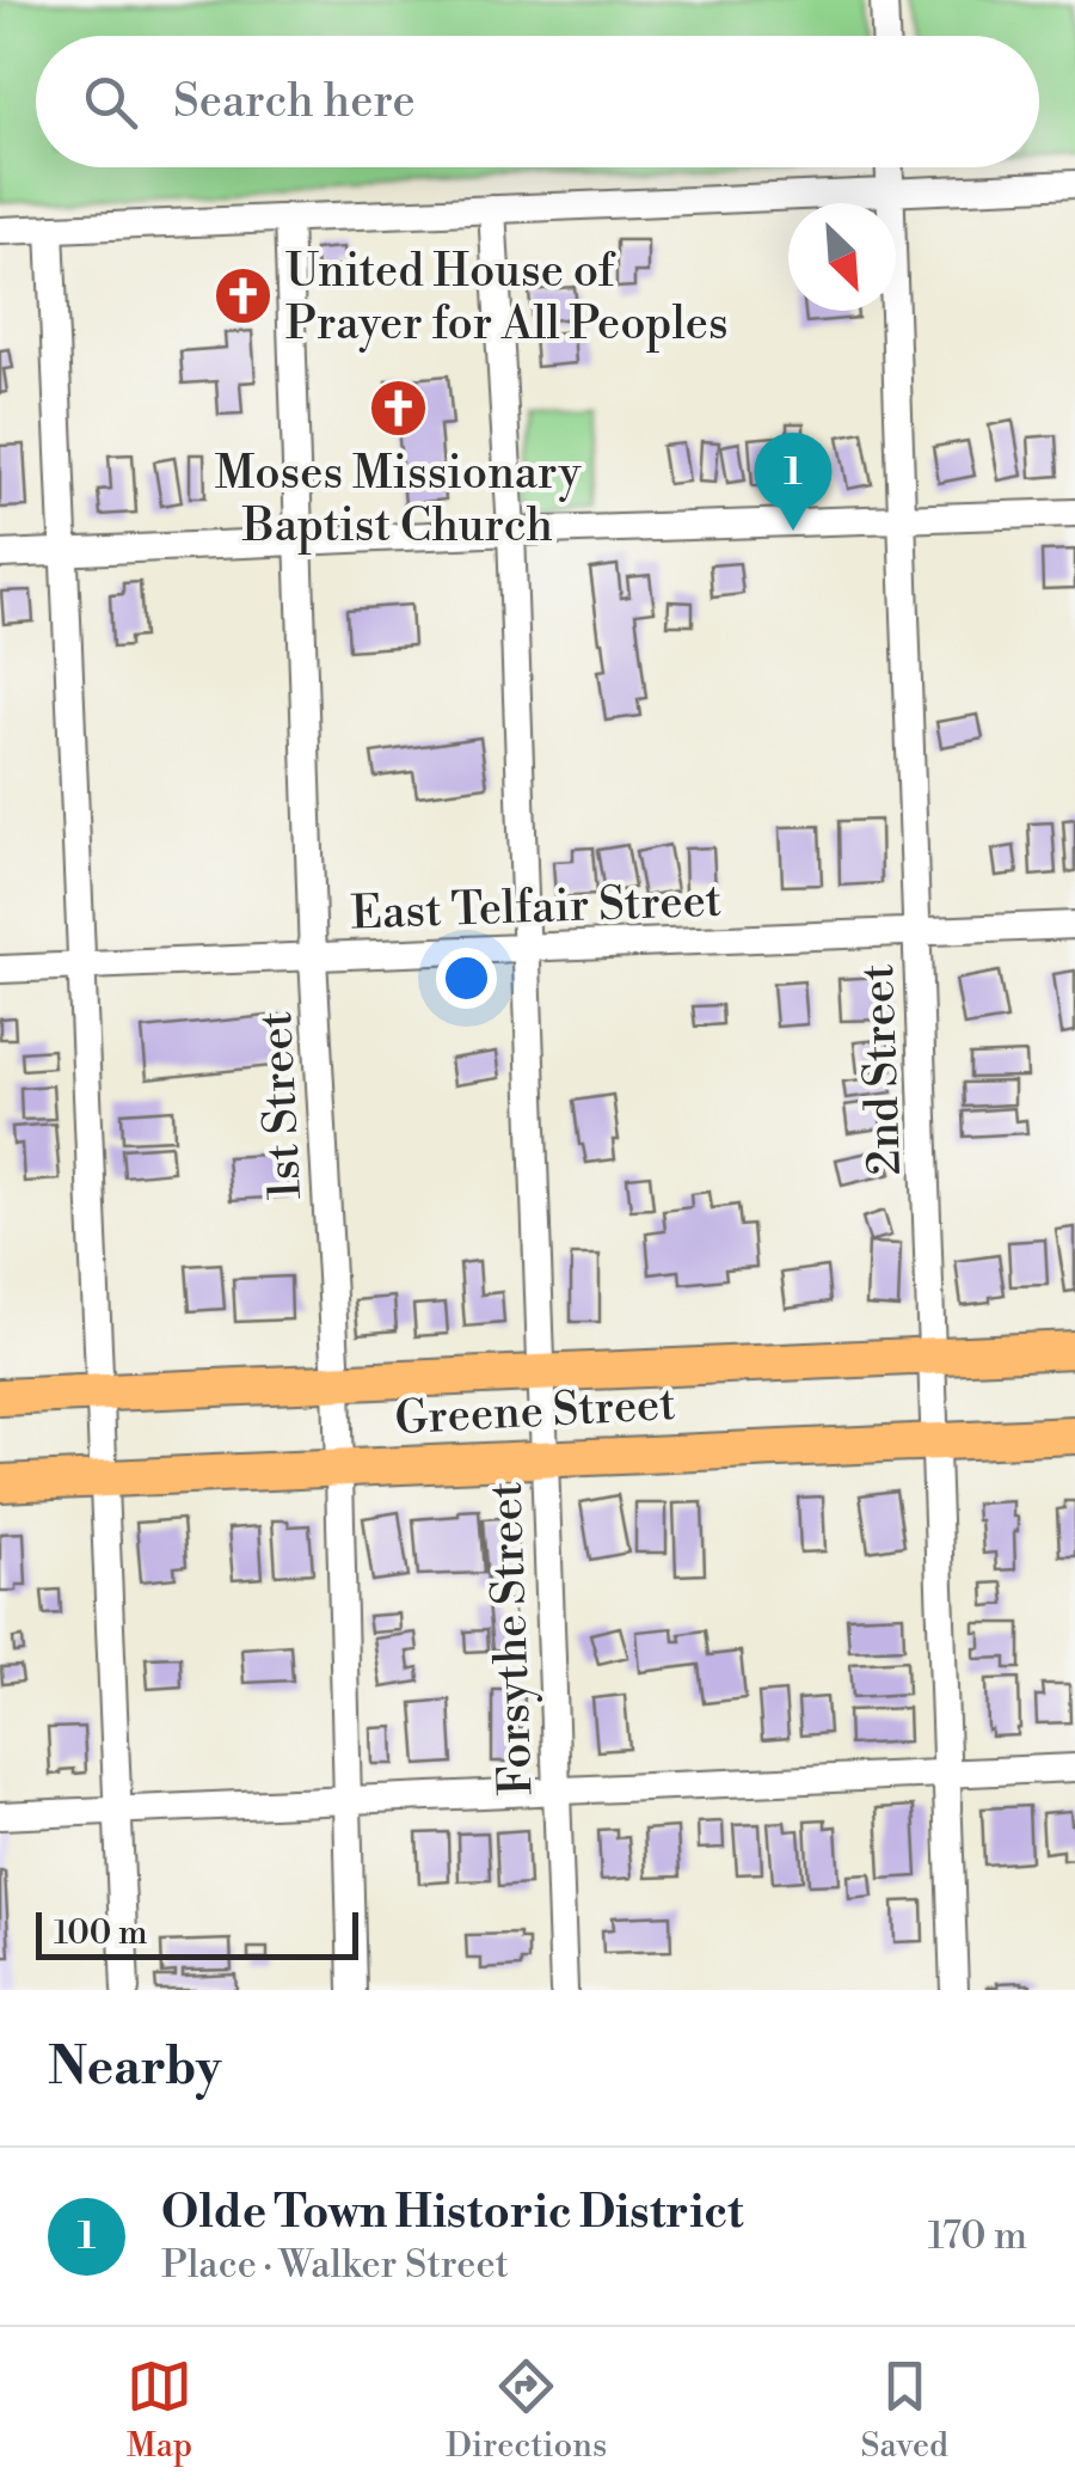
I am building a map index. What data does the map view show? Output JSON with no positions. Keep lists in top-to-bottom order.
{
  "streets": {
    "main road": ["Greene Street"],
    "street": [
      "East Telfair Street",
      "2nd Street",
      "1st Street",
      "Forsythe Street"
    ]
  },
  "crossings": [
    ["East Telfair Street", "2nd Street"],
    ["East Telfair Street", "1st Street"],
    ["East Telfair Street", "Forsythe Street"],
    ["2nd Street", "Greene Street"],
    ["1st Street", "Greene Street"],
    ["Greene Street", "Forsythe Street"]
  ],
  "places": {
    "church": ["United House of Prayer for All Peoples", "Moses Missionary Baptist Church"]
  },
  "scale_bar": "100 m",
  "north": "bottom right",
  "page": {
    "search": "Search here",
    "pins": "1",
    "scale": "100 m",
    "heading": "Nearby",
    "list": [
      {
        "mark": "1",
        "name": "Olde Town Historic District",
        "note": "Place · Walker Street",
        "value": "170 m"
      }
    ],
    "nav": ["Map", "Directions", "Saved"]
  }
}
